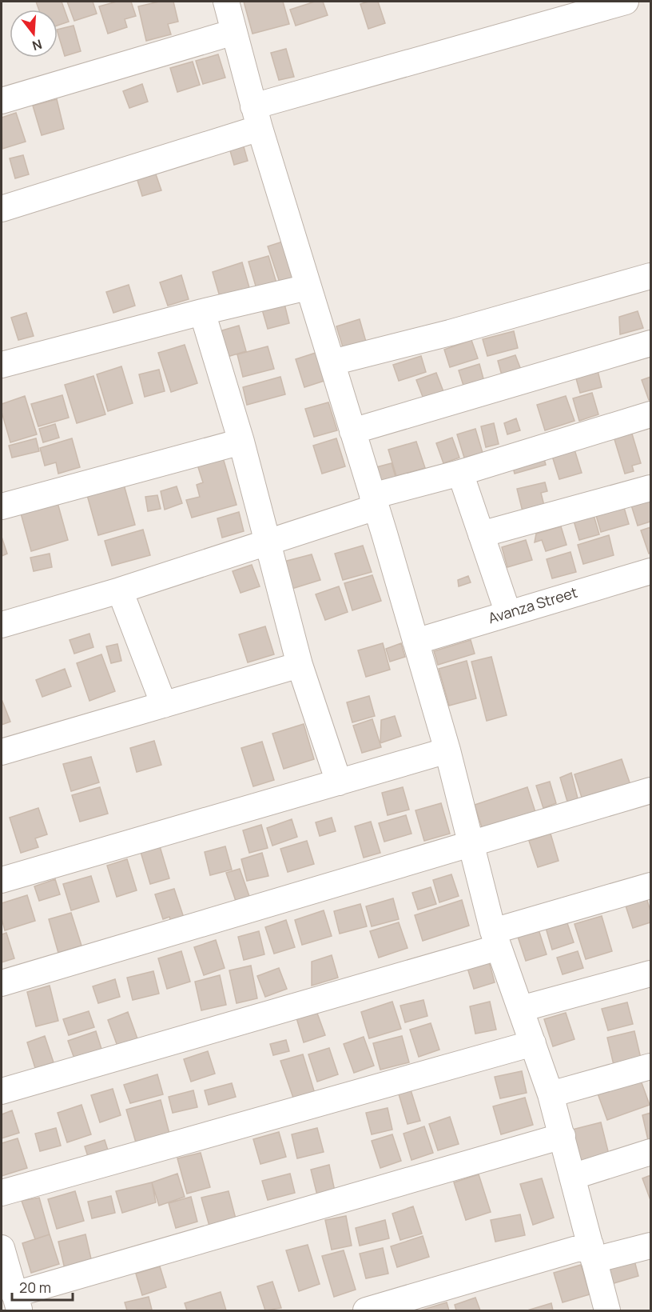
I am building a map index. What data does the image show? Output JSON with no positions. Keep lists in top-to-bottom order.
{
  "streets": {
    "street": ["Avanza Street"]
  },
  "scale_bar": "20 m",
  "north": "bottom"
}
